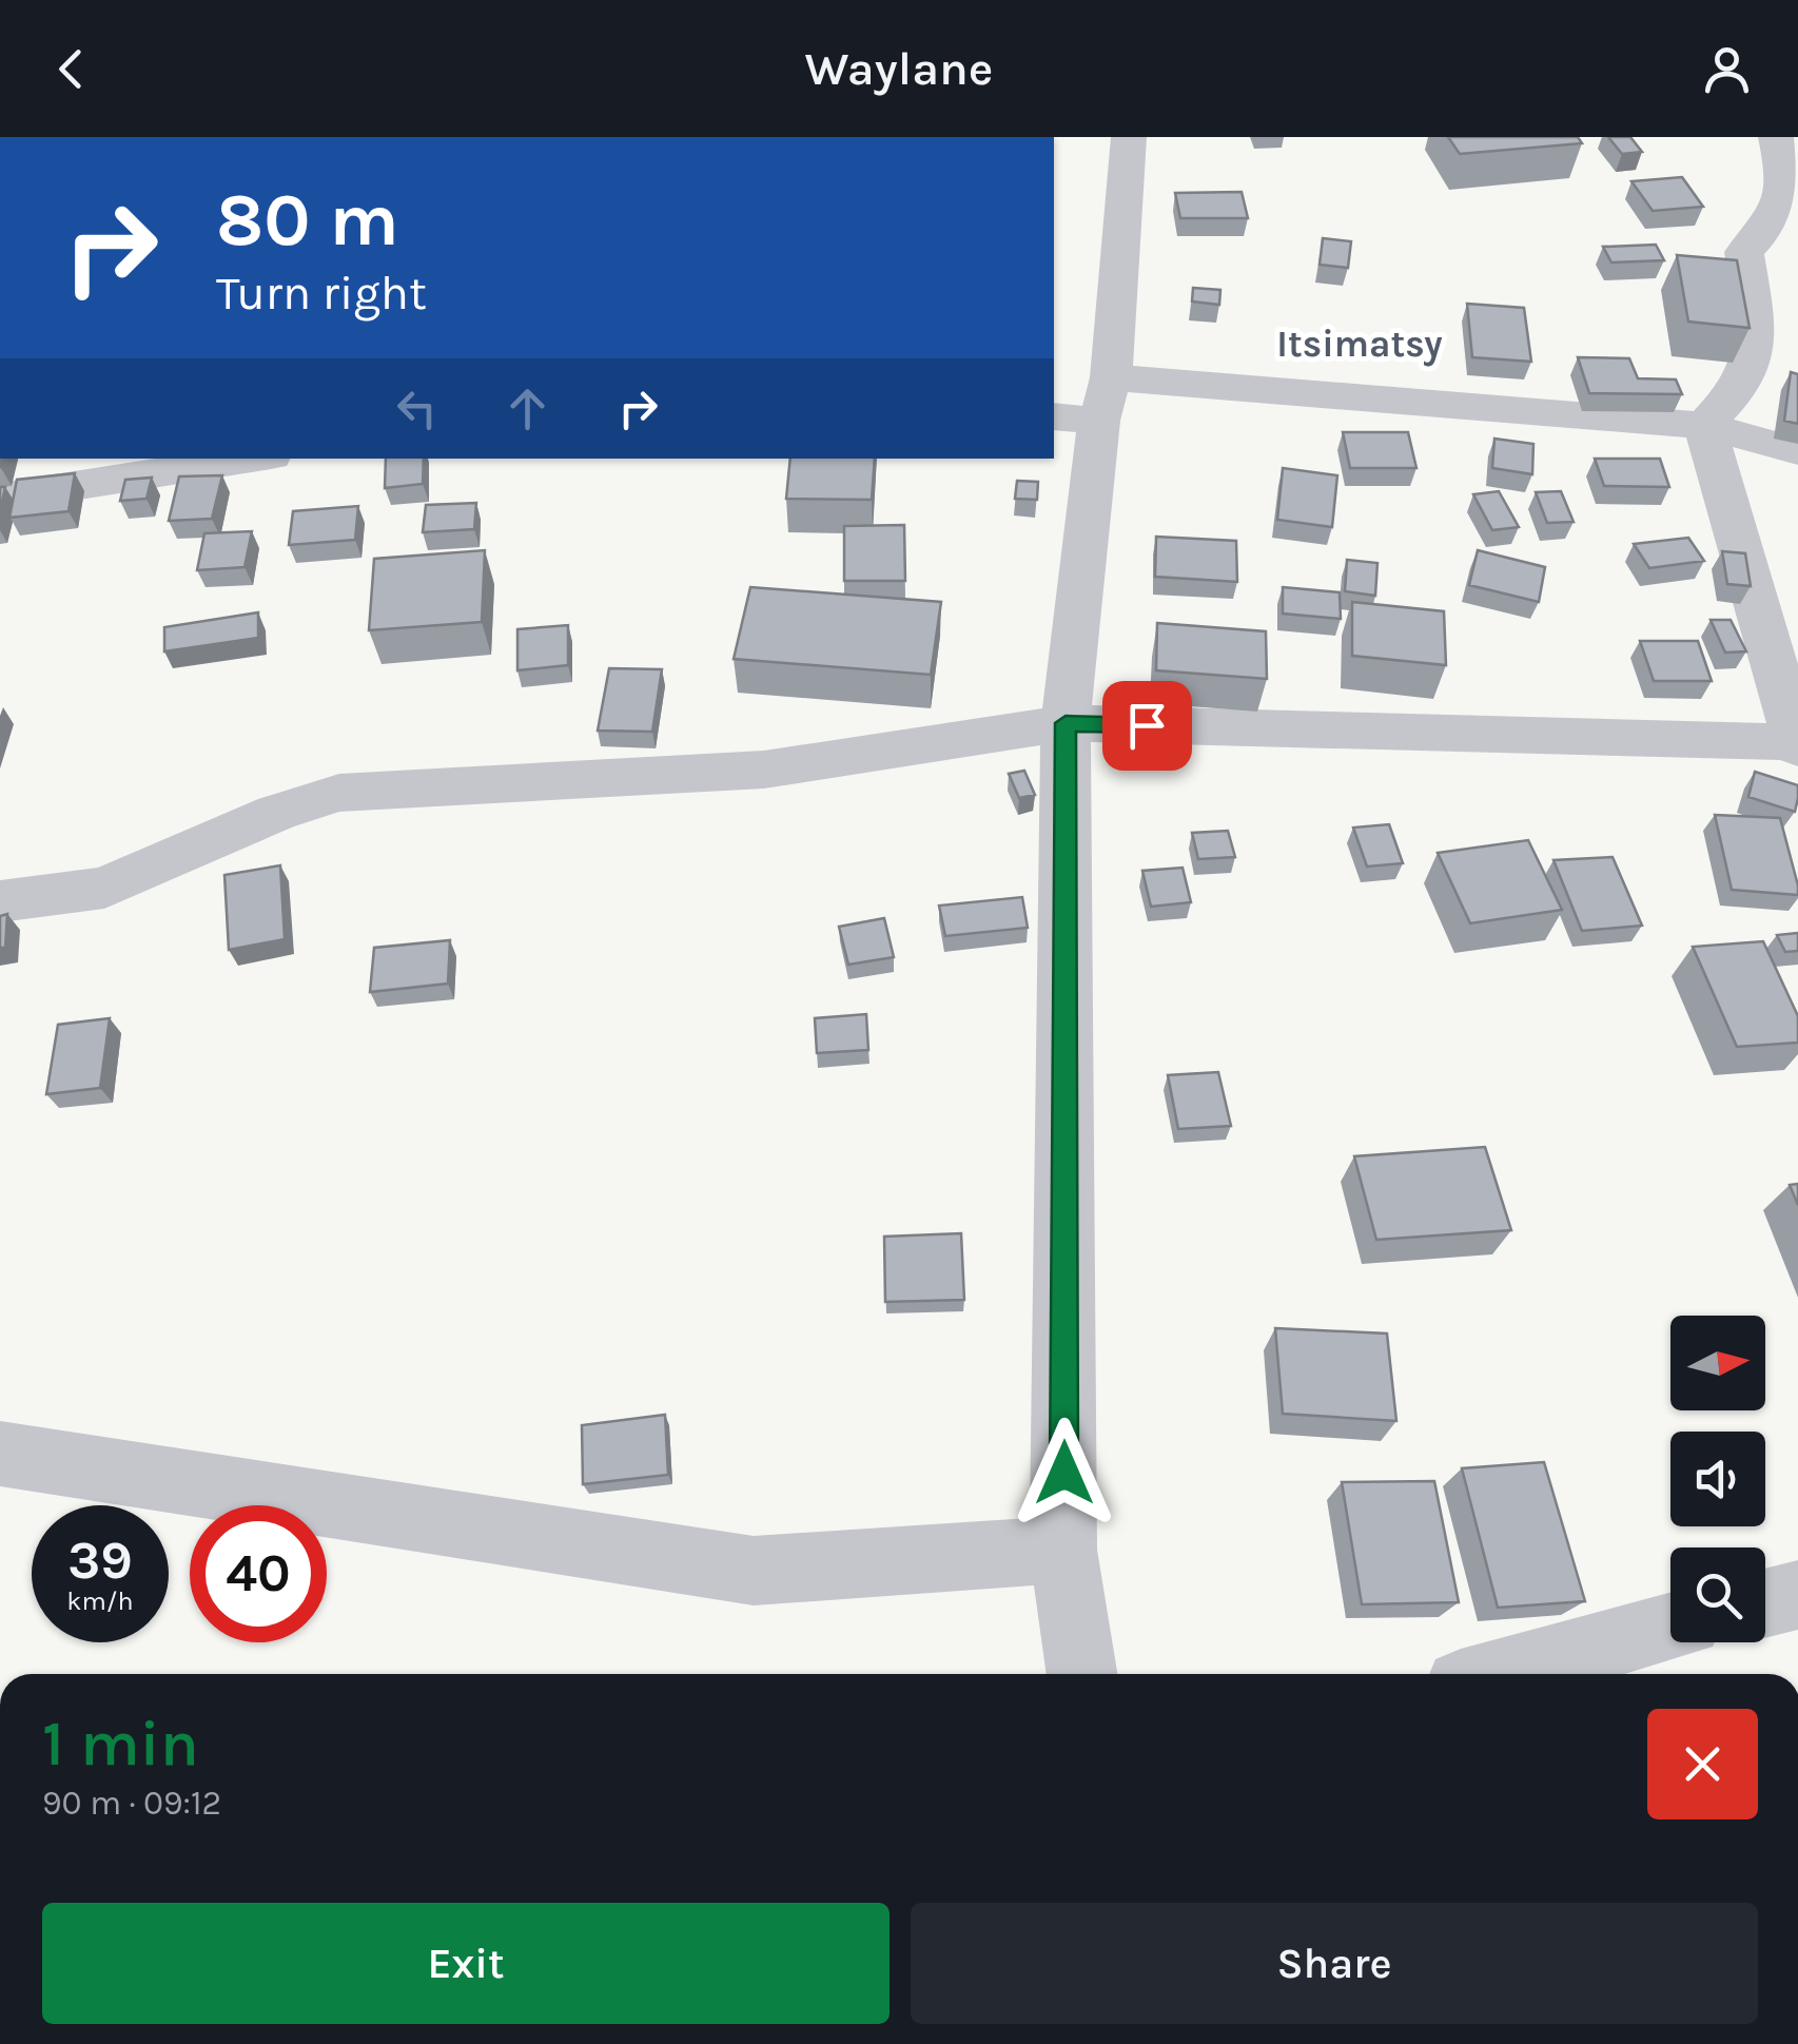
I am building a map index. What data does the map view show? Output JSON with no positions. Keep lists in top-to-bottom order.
{
  "districts": ["Itsimatsy"],
  "north": "right",
  "page": {
    "header": "Waylane",
    "turn": ["80 m", "Turn right"],
    "speed": "39 km/h",
    "limit": "40",
    "heading": ["1 min", "90 m · 09:12"],
    "buttons": ["Exit", "Share"]
  }
}
